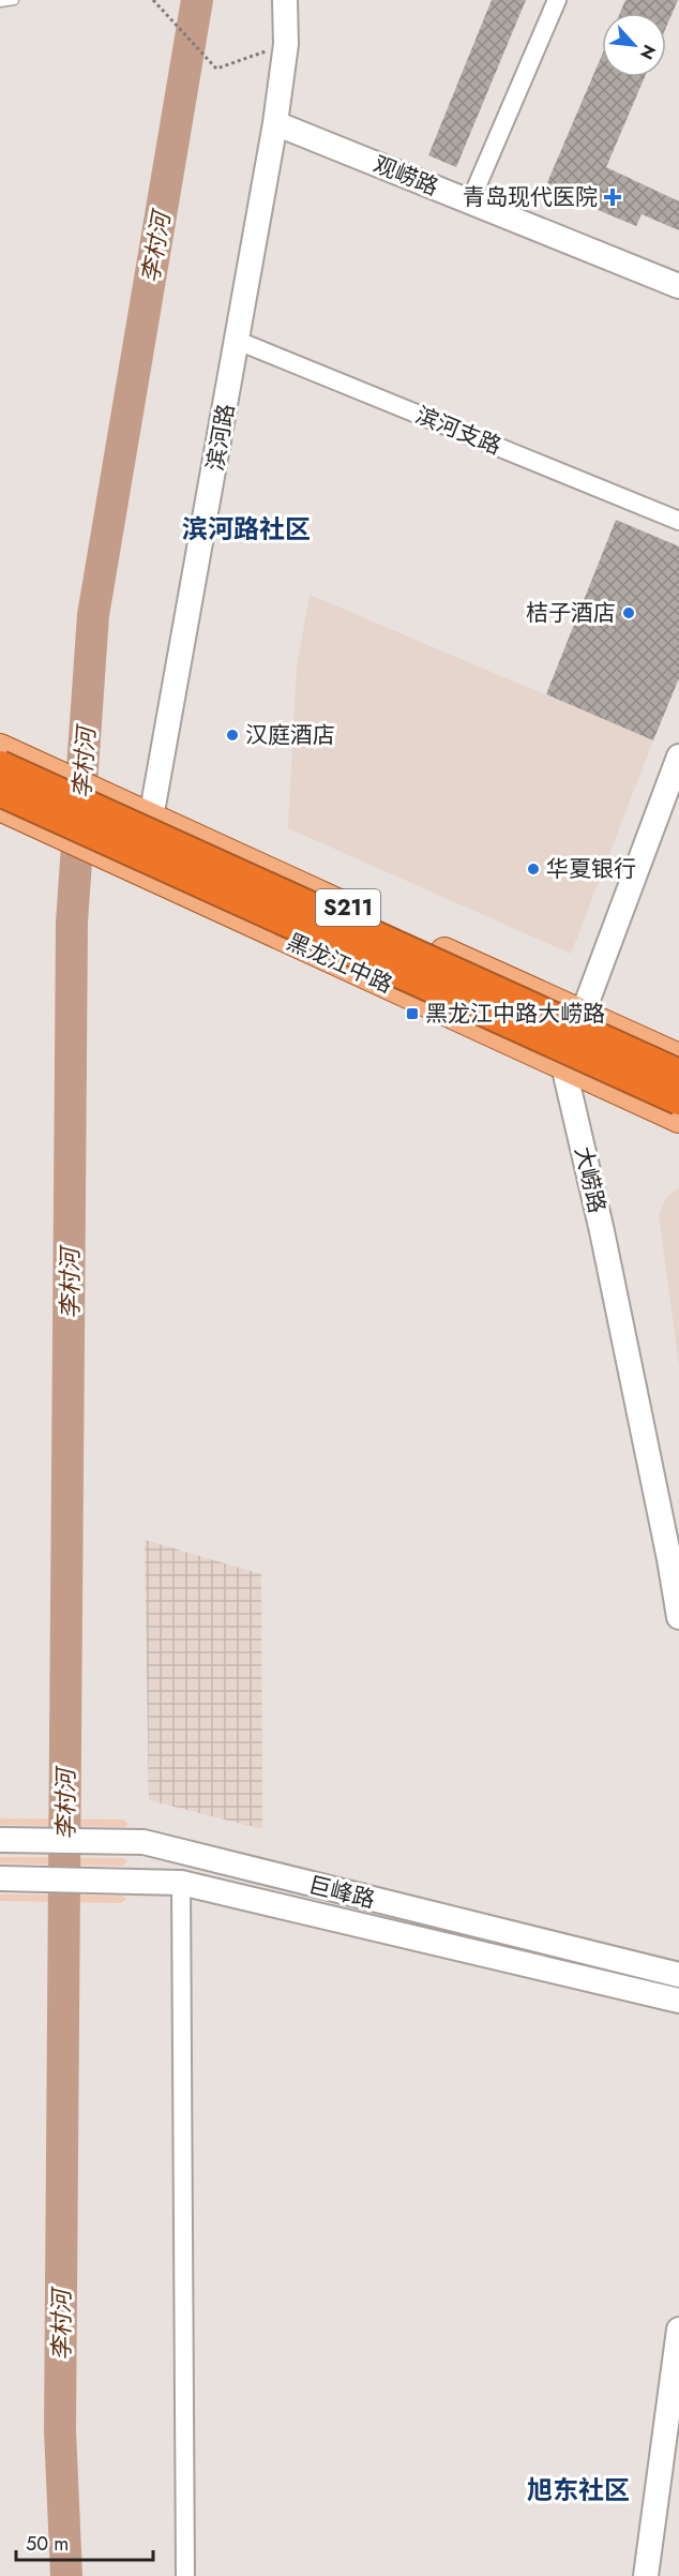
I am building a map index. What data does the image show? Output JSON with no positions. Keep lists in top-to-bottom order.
{
  "streets": {
    "highway": ["黑龙江中路"],
    "main road": ["S211"],
    "street": [
      "观崂路",
      "滨河支路",
      "滨河路",
      "大崂路",
      "巨峰路"
    ]
  },
  "crossings": [
    ["观崂路", "滨河路"],
    ["滨河支路", "滨河路"],
    ["滨河路", "S211"],
    ["滨河路", "黑龙江中路"],
    ["黑龙江中路", "大崂路"]
  ],
  "districts": ["滨河路社区", "旭东社区"],
  "water": ["李村河"],
  "places": {
    "health": ["青岛现代医院"],
    "other": ["桔子酒店", "汉庭酒店", "华夏银行"],
    "transit": ["黑龙江中路大崂路"]
  },
  "scale_bar": "50 m",
  "north": "bottom right"
}
